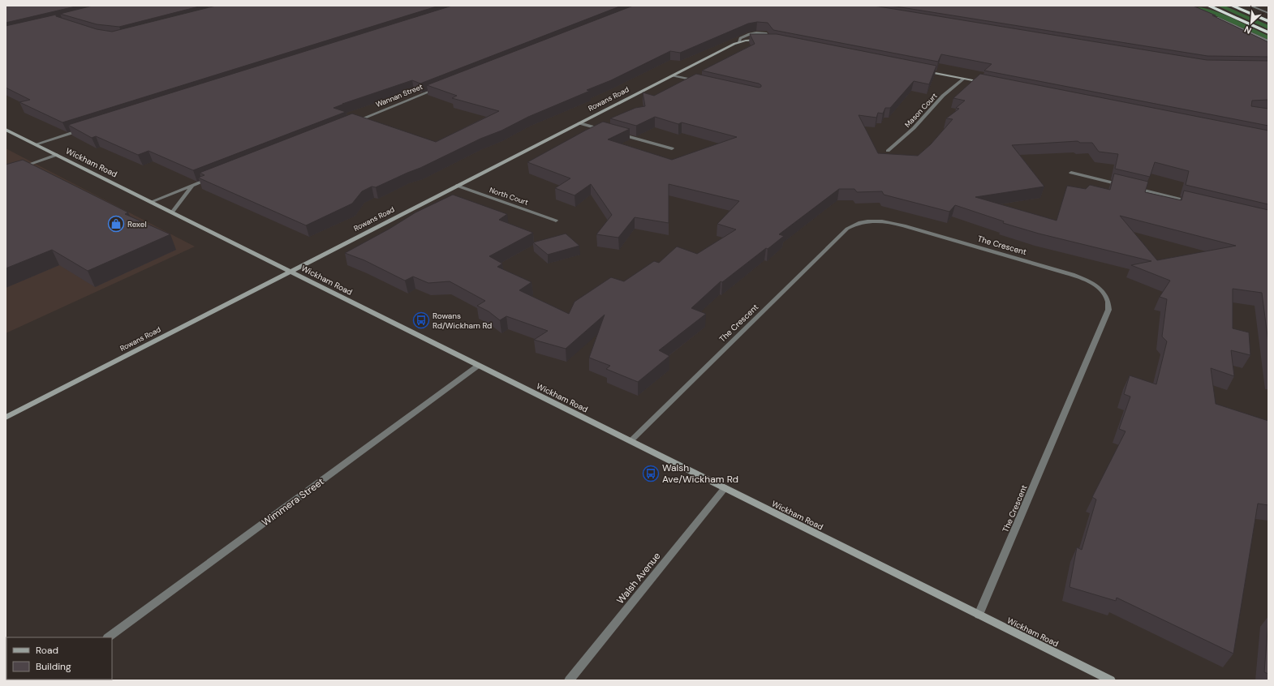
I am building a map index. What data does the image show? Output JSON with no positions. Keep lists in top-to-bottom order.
{
  "streets": {
    "main road": ["Rowans Road", "Wickham Road"],
    "street": [
      "Wannan Street",
      "Mason Court",
      "North Court",
      "The Crescent",
      "Wimmera Street",
      "Walsh Avenue"
    ]
  },
  "crossings": [
    ["Rowans Road", "Wickham Road"],
    ["Rowans Road", "North Court"],
    ["Wickham Road", "The Crescent"],
    ["Wickham Road", "Wimmera Street"],
    ["Wickham Road", "Walsh Avenue"]
  ],
  "places": {
    "shop": ["Rexel"],
    "bus stop": ["Rowans Rd/Wickham Rd", "Walsh Ave/Wickham Rd"]
  },
  "legend": ["Road", "Building"],
  "north": "bottom left"
}
